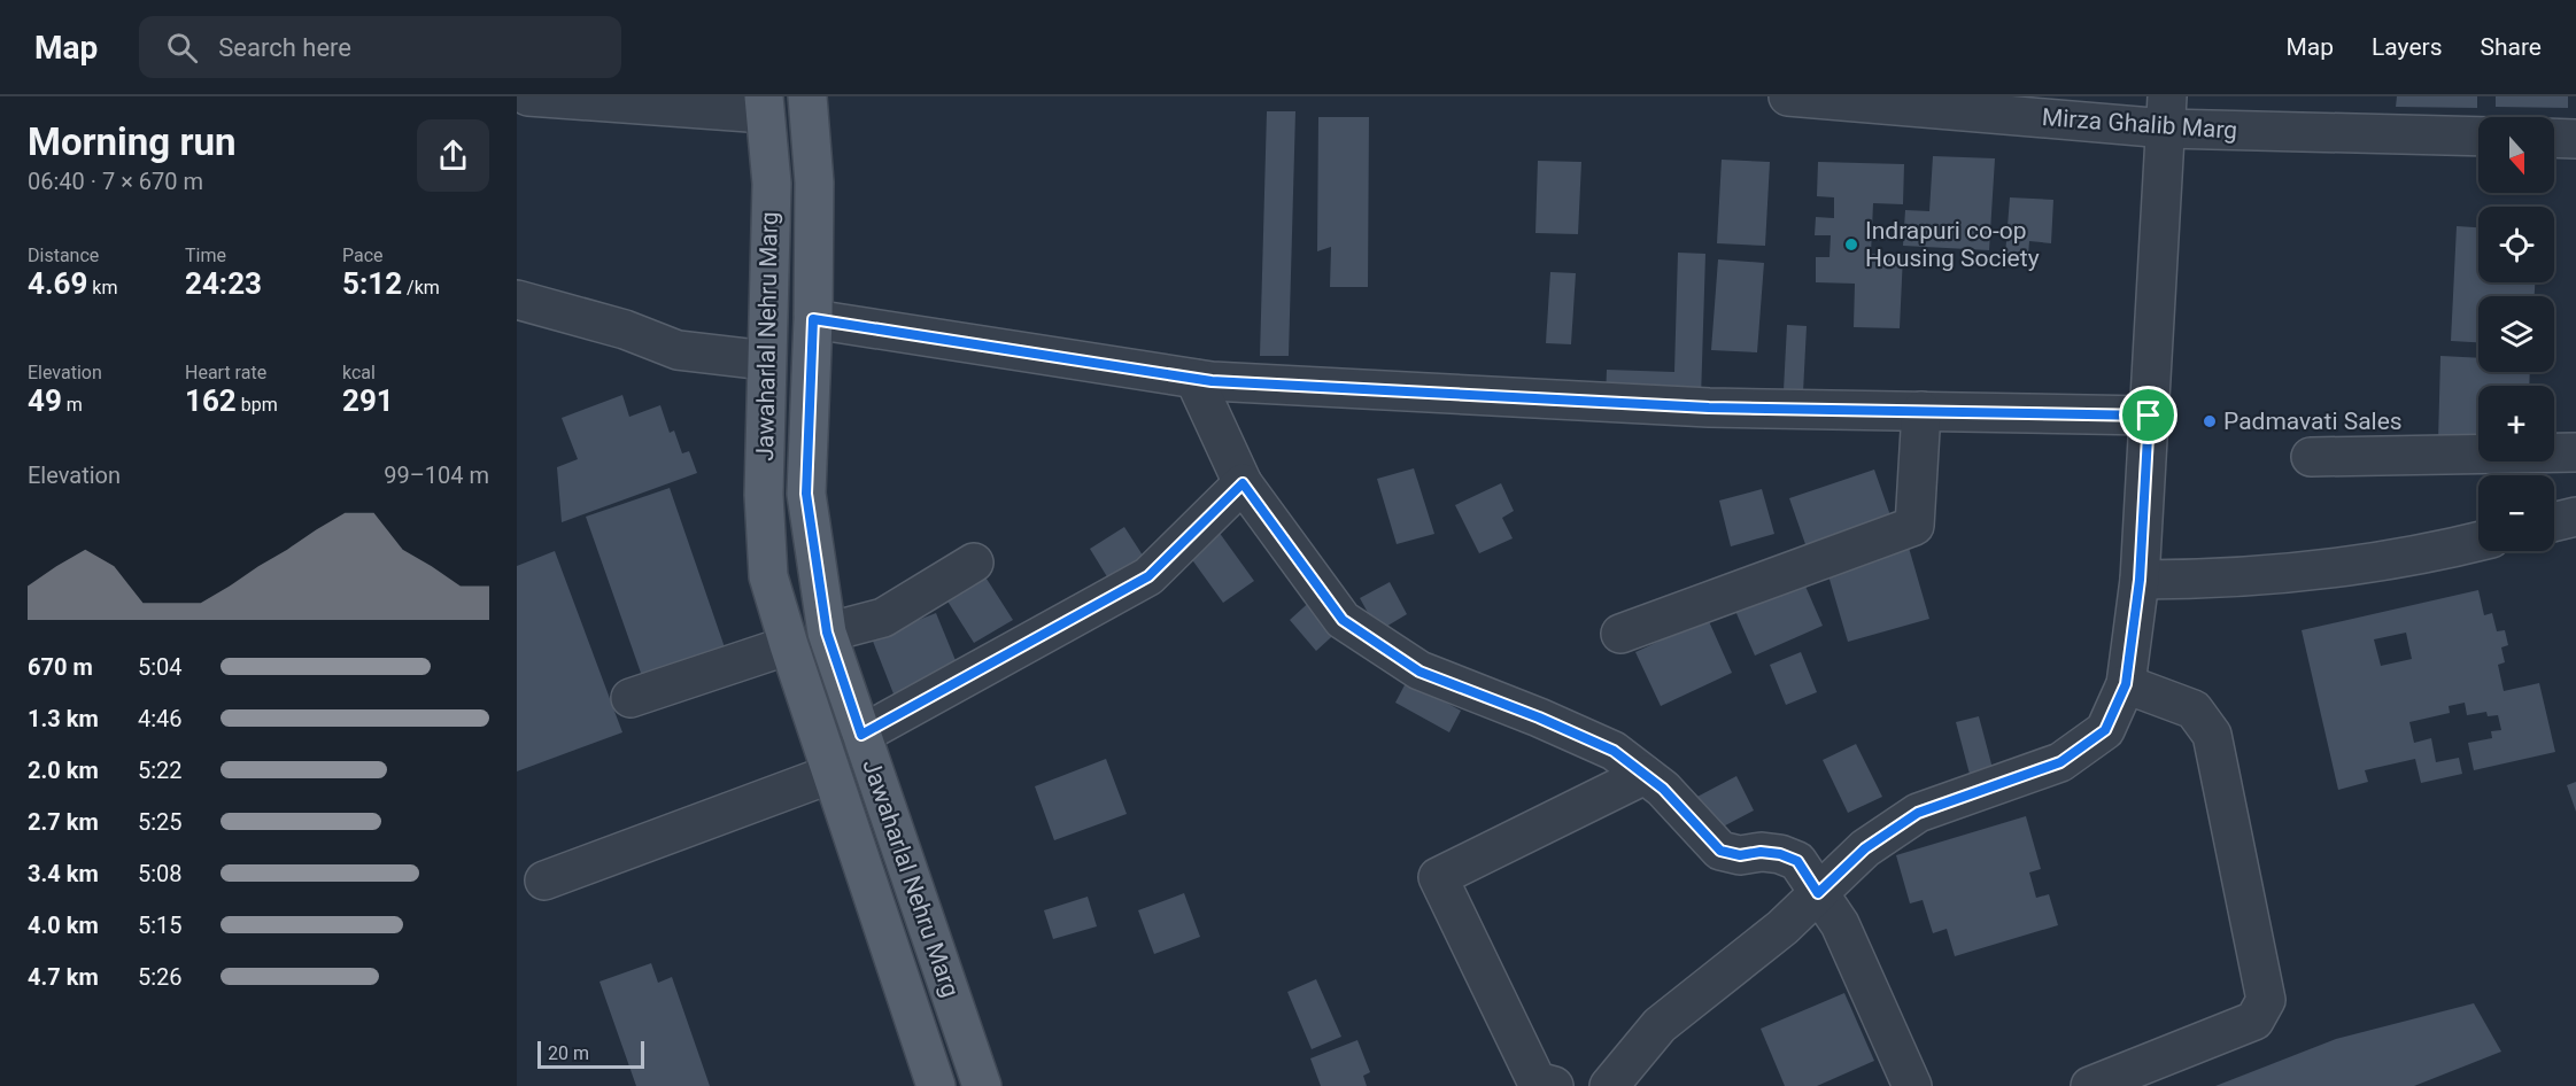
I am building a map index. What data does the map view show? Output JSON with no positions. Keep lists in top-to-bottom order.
{
  "streets": {
    "main road": ["Jawaharlal Nehru Marg"],
    "street": ["Mirza Ghalib Marg"]
  },
  "places": ["Indrapuri co-op Housing Society", "Padmavati Sales"],
  "scale_bar": "20 m",
  "north": "bottom",
  "page": {
    "header": "Map",
    "search": "Search here",
    "nav": ["Map", "Layers", "Share"],
    "heading": ["Morning run", "06:40 · 7 × 670 m"],
    "map_buttons": ["+", "−"],
    "stats": [
      ["Distance", "4.69 km"],
      ["Time", "24:23"],
      ["Pace", "5:12 /km"],
      ["Elevation", "49 m"],
      ["Heart rate", "162 bpm"],
      ["kcal", "291"]
    ],
    "chart": ["Elevation", "99–104 m"],
    "list": [
      {
        "name": "670 m",
        "note": "5:04"
      },
      {
        "name": "1.3 km",
        "note": "4:46"
      },
      {
        "name": "2.0 km",
        "note": "5:22"
      },
      {
        "name": "2.7 km",
        "note": "5:25"
      },
      {
        "name": "3.4 km",
        "note": "5:08"
      },
      {
        "name": "4.0 km",
        "note": "5:15"
      },
      {
        "name": "4.7 km",
        "note": "5:26"
      }
    ],
    "scale": "20 m"
  }
}
